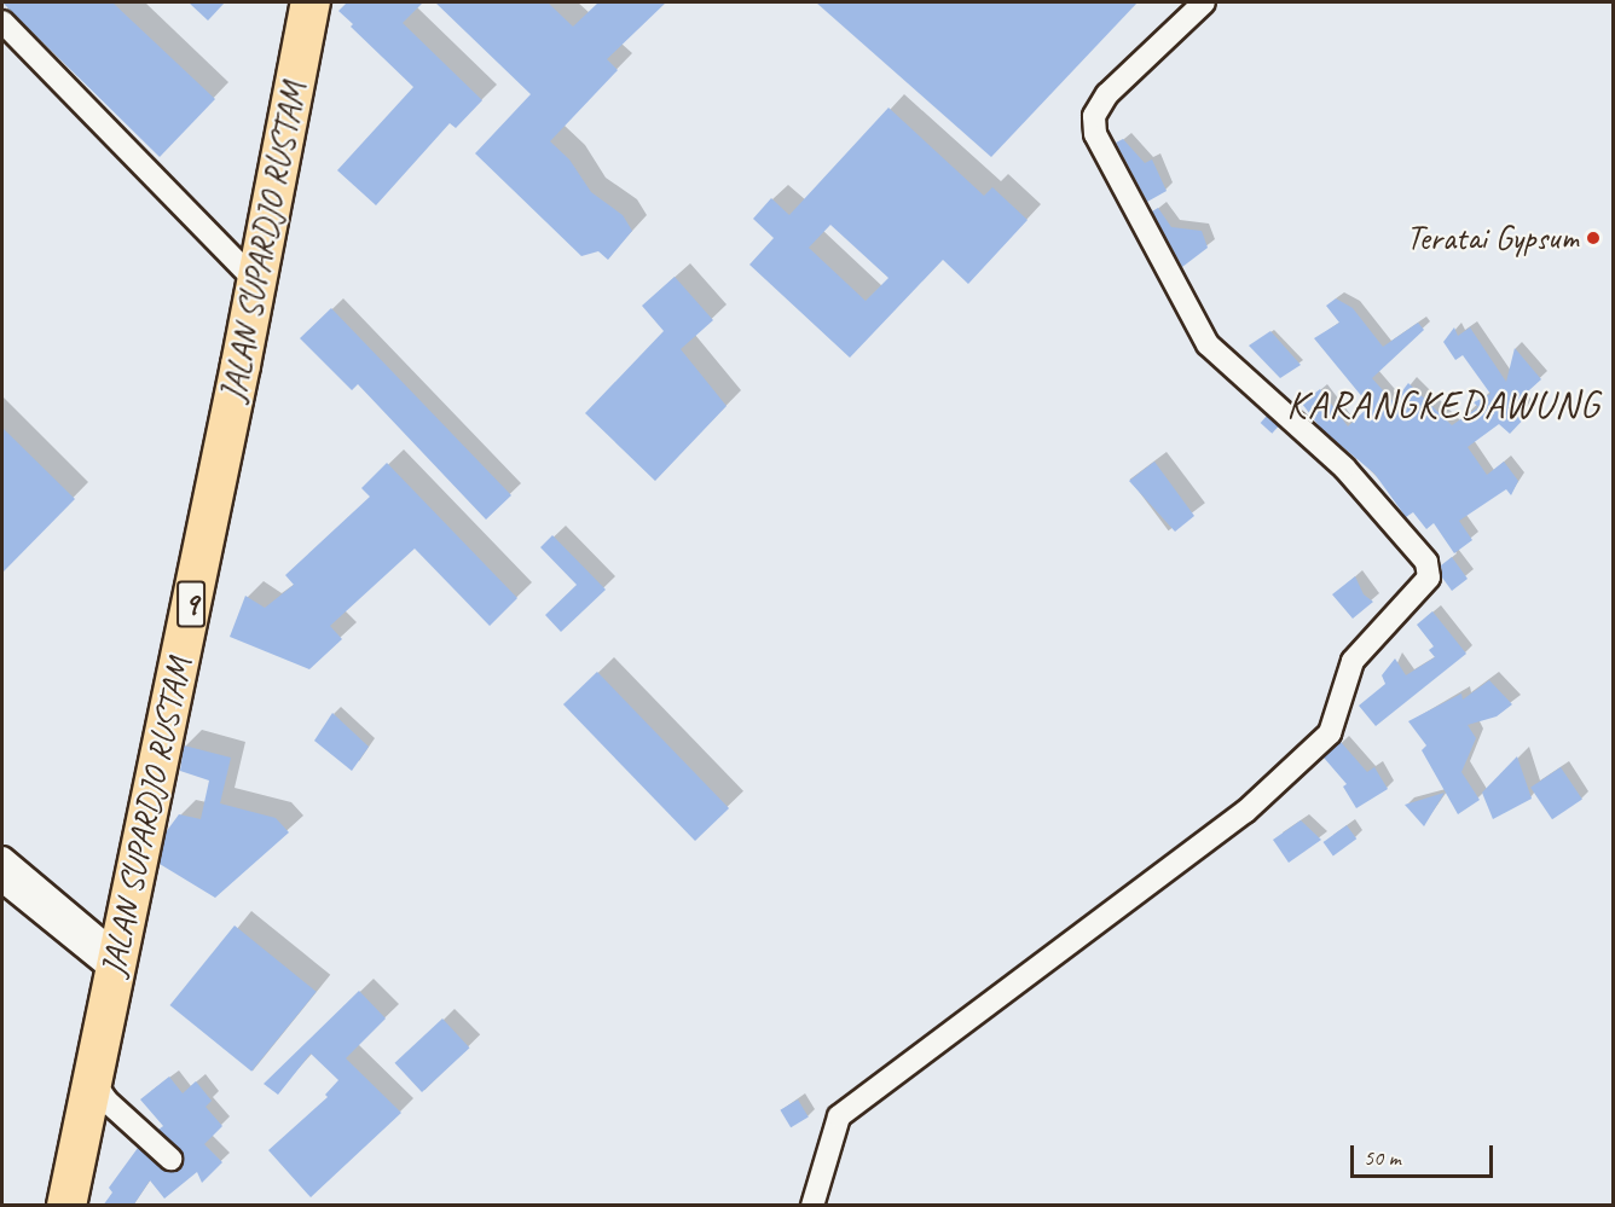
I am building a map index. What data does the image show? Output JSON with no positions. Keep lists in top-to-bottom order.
{
  "streets": {
    "highway": ["JALAN SUPARDJO RUSTAM", "9"]
  },
  "districts": ["KARANGKEDAWUNG"],
  "places": ["Teratai Gypsum"],
  "scale_bar": "50 m"
}
